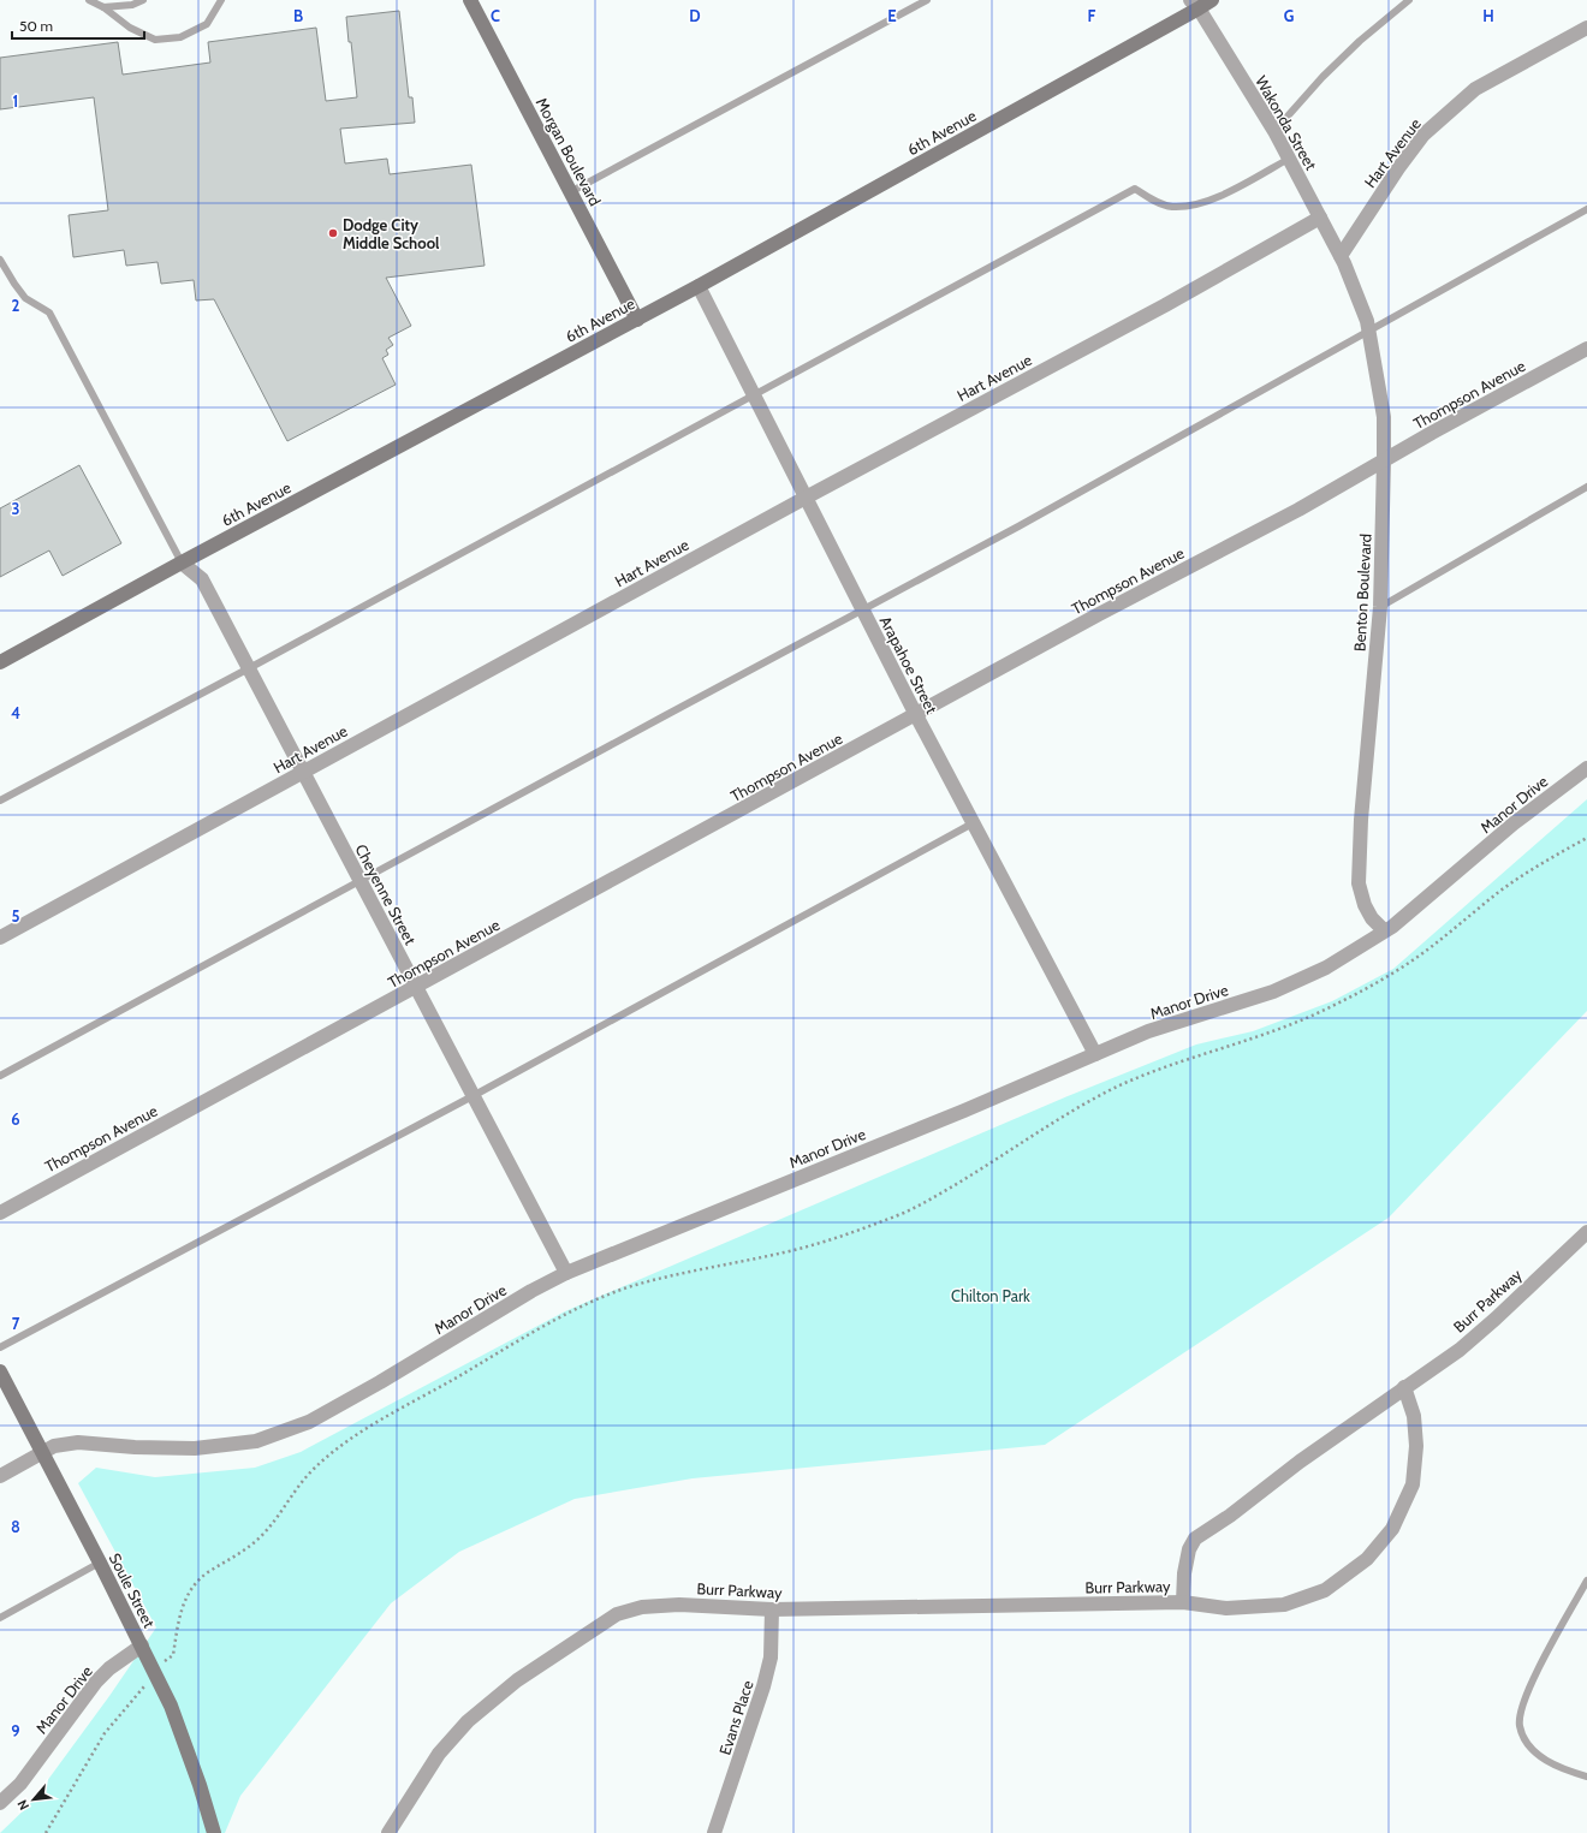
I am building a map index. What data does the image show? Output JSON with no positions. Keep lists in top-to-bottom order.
{
  "streets": {
    "street": [
      "Wakonda Street",
      "6th Avenue",
      "Morgan Boulevard",
      "Hart Avenue",
      "Thompson Avenue",
      "Benton Boulevard",
      "Arapahoe Street",
      "Manor Drive",
      "Cheyenne Street",
      "Burr Parkway",
      "Soule Street",
      "Evans Place"
    ]
  },
  "crossings": [
    ["Wakonda Street", "6th Avenue"],
    ["Wakonda Street", "Hart Avenue"],
    ["Wakonda Street", "Benton Boulevard"],
    ["6th Avenue", "Morgan Boulevard"],
    ["6th Avenue", "Arapahoe Street"],
    ["6th Avenue", "Cheyenne Street"],
    ["Hart Avenue", "Benton Boulevard"],
    ["Hart Avenue", "Arapahoe Street"],
    ["Hart Avenue", "Cheyenne Street"],
    ["Thompson Avenue", "Benton Boulevard"],
    ["Thompson Avenue", "Arapahoe Street"],
    ["Thompson Avenue", "Cheyenne Street"],
    ["Benton Boulevard", "Manor Drive"],
    ["Arapahoe Street", "Manor Drive"],
    ["Manor Drive", "Cheyenne Street"],
    ["Manor Drive", "Soule Street"],
    ["Burr Parkway", "Evans Place"]
  ],
  "parks": ["Chilton Park"],
  "places": ["Dodge City Middle School"],
  "scale_bar": "50 m",
  "north": "bottom left",
  "grid": {
    "columns": [
      "B",
      "C",
      "D",
      "E",
      "F",
      "G",
      "H"
    ],
    "rows": [
      "1",
      "2",
      "3",
      "4",
      "5",
      "6",
      "7",
      "8",
      "9"
    ]
  }
}
